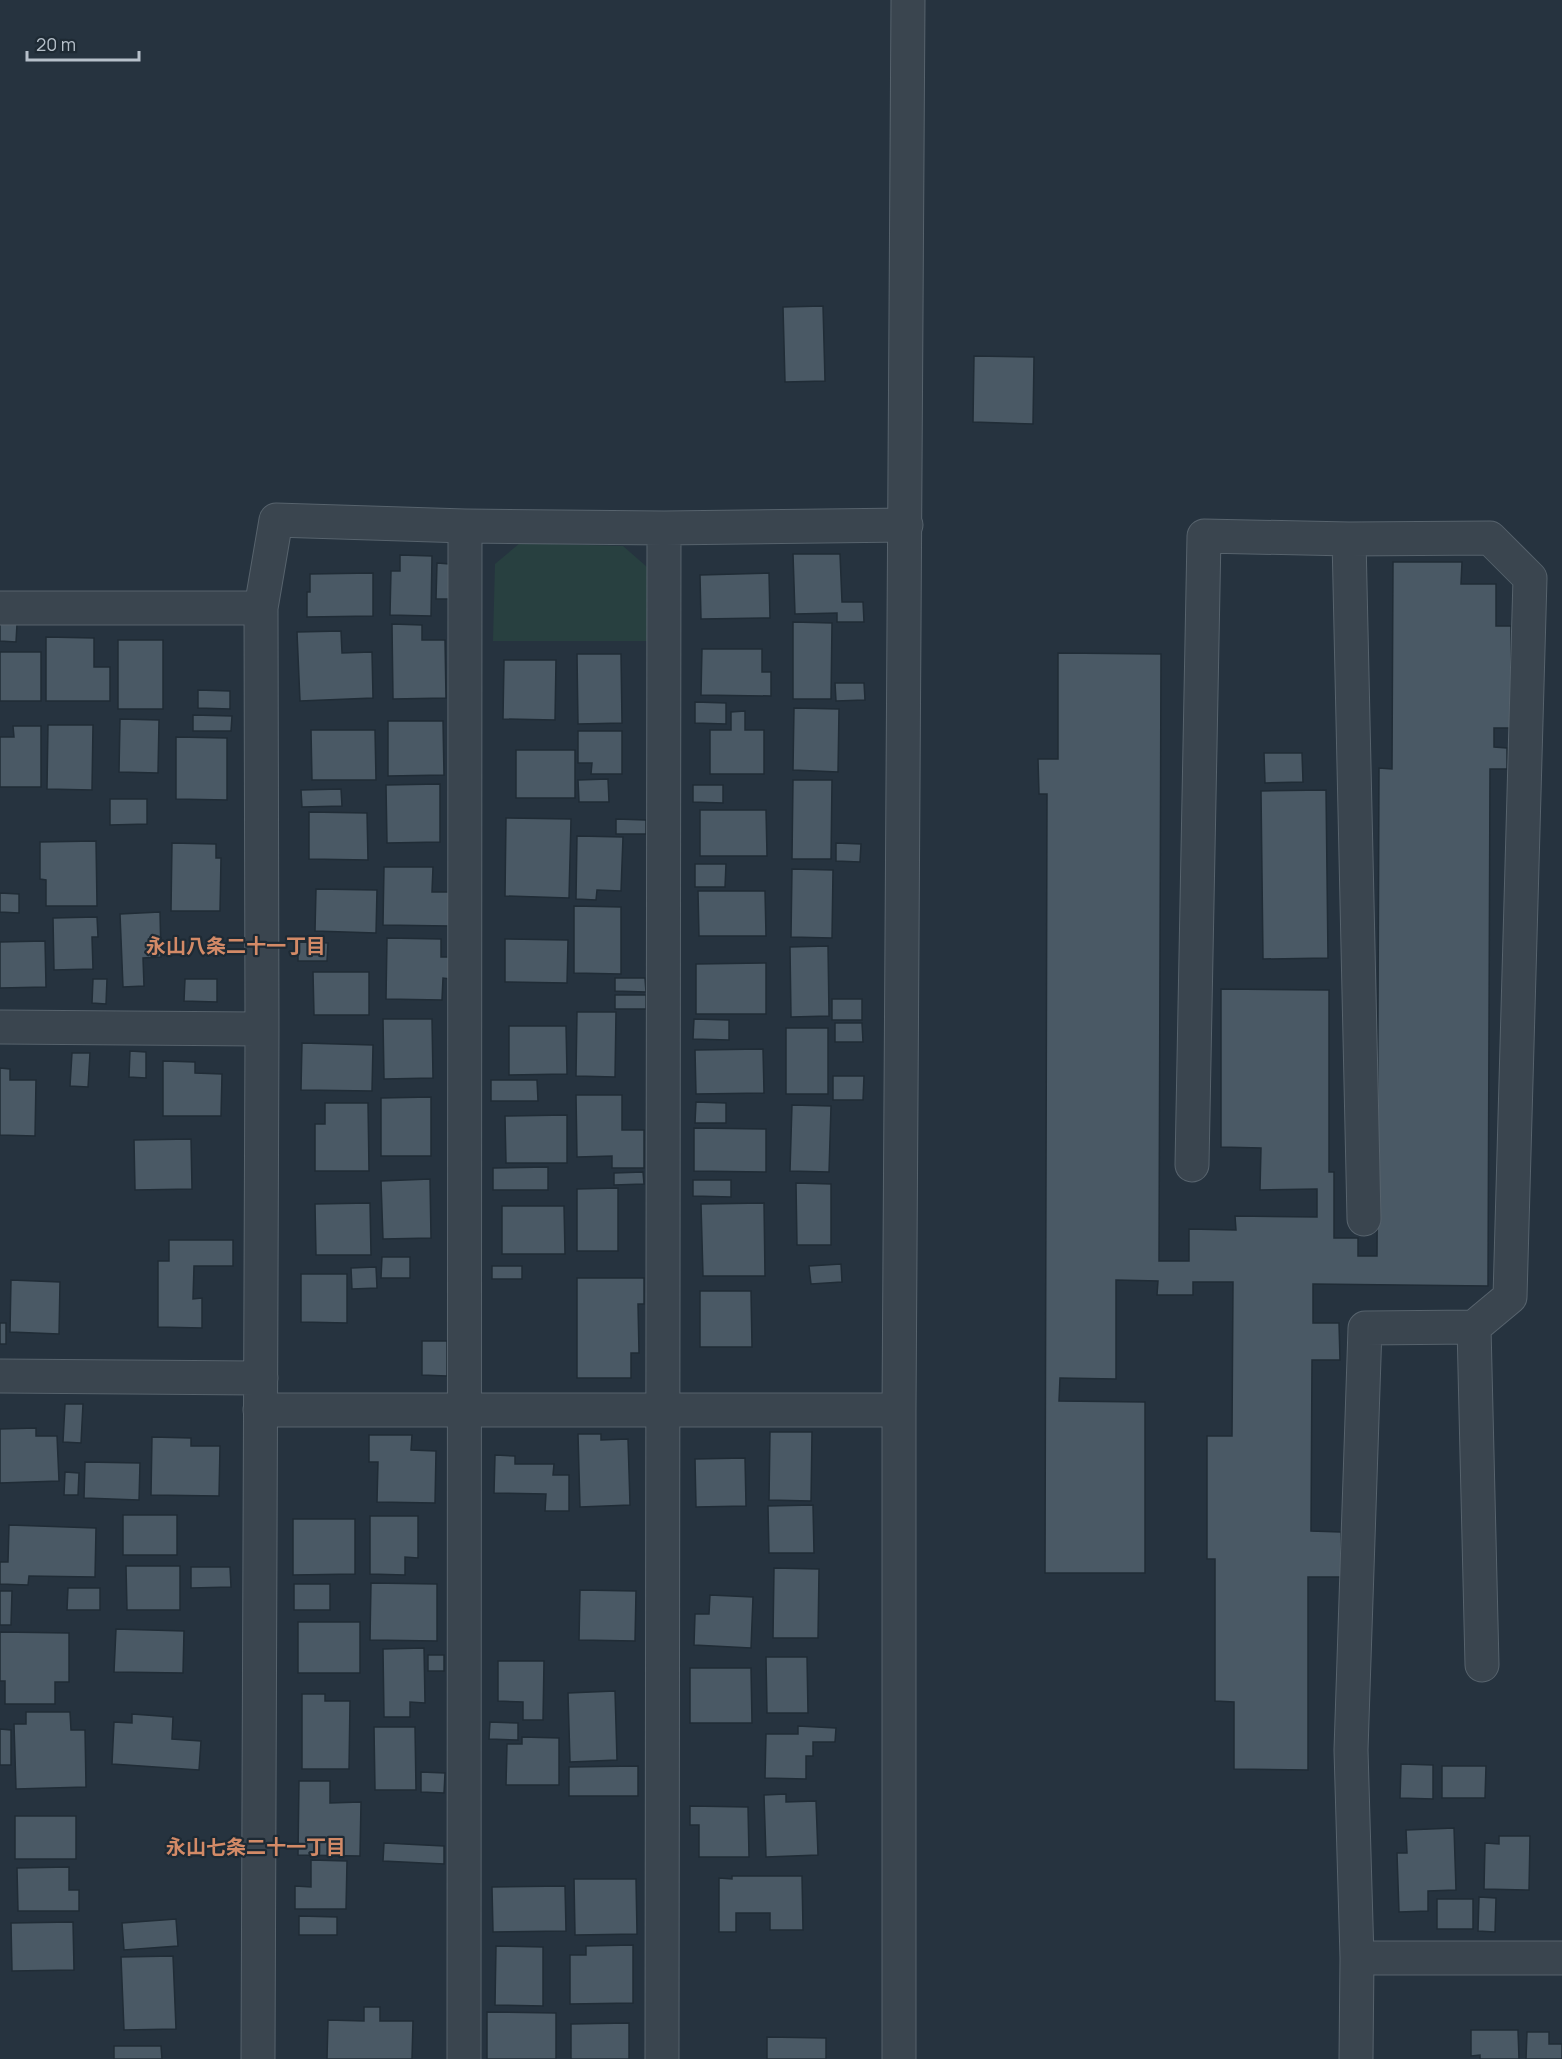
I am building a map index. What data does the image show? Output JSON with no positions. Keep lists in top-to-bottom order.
{
  "districts": ["永山八条二十一丁目", "永山七条二十一丁目"],
  "scale_bar": "20 m"
}
